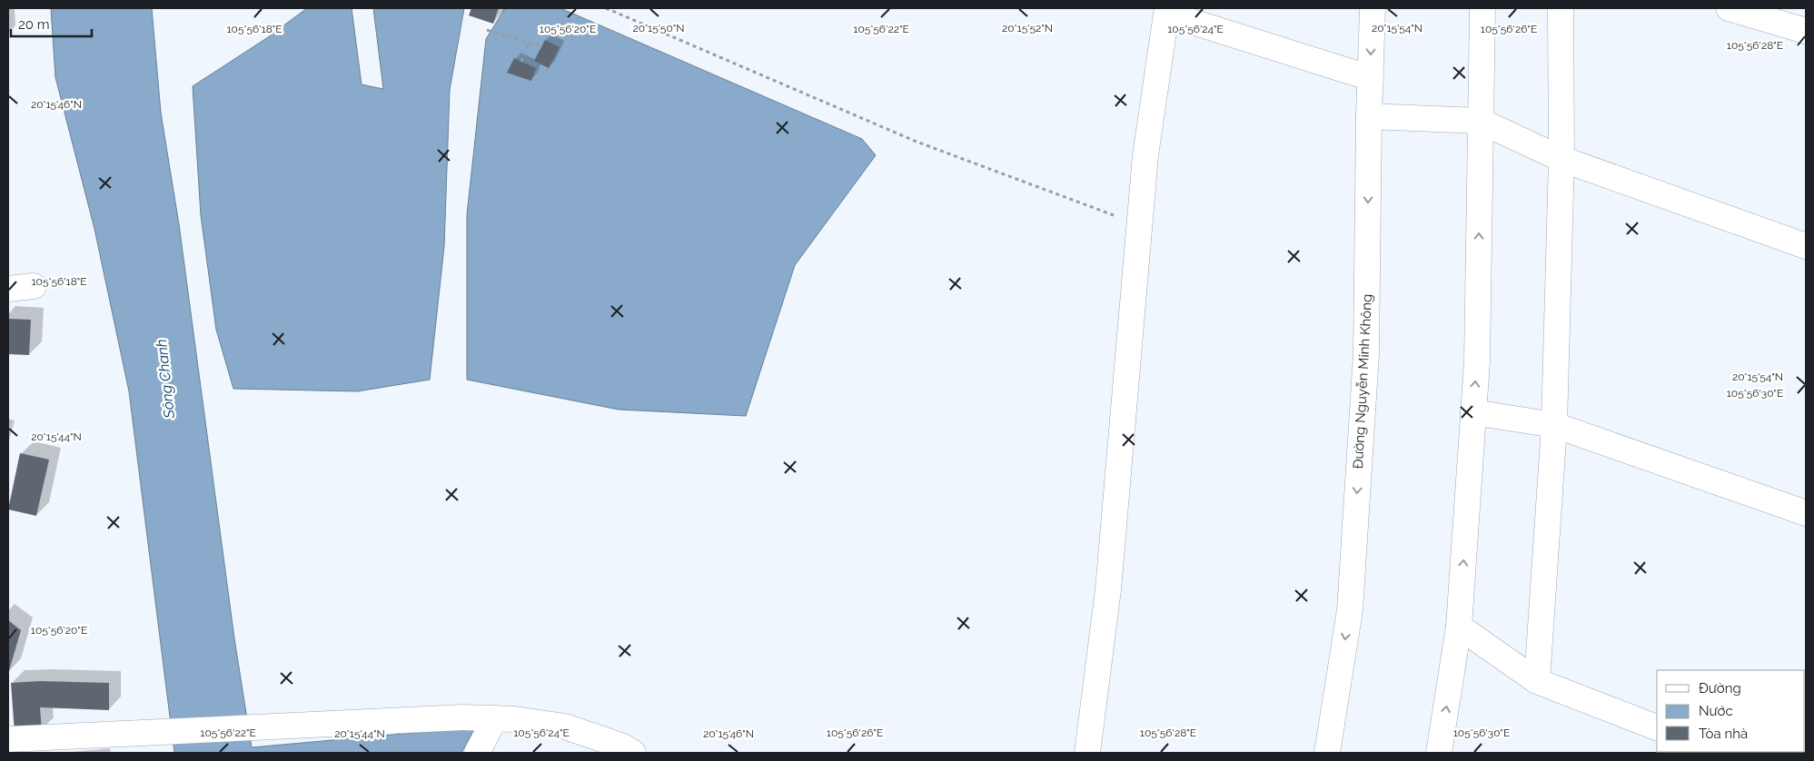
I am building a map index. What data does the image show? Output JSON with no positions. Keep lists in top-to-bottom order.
{
  "streets": {
    "main road": ["Đường Nguyễn Minh Không"]
  },
  "water": ["Sông Chanh"],
  "legend": ["Đường", "Nước", "Tòa nhà"],
  "scale_bar": "20 m",
  "coordinates": [
    "20°15'50\"N",
    "20°15'52\"N",
    "20°15'54\"N",
    "105°56'18\"E",
    "105°56'20\"E",
    "105°56'22\"E",
    "105°56'24\"E",
    "105°56'26\"E",
    "105°56'28\"E",
    "20°15'46\"N",
    "105°56'30\"E",
    "20°15'44\"N"
  ]
}
